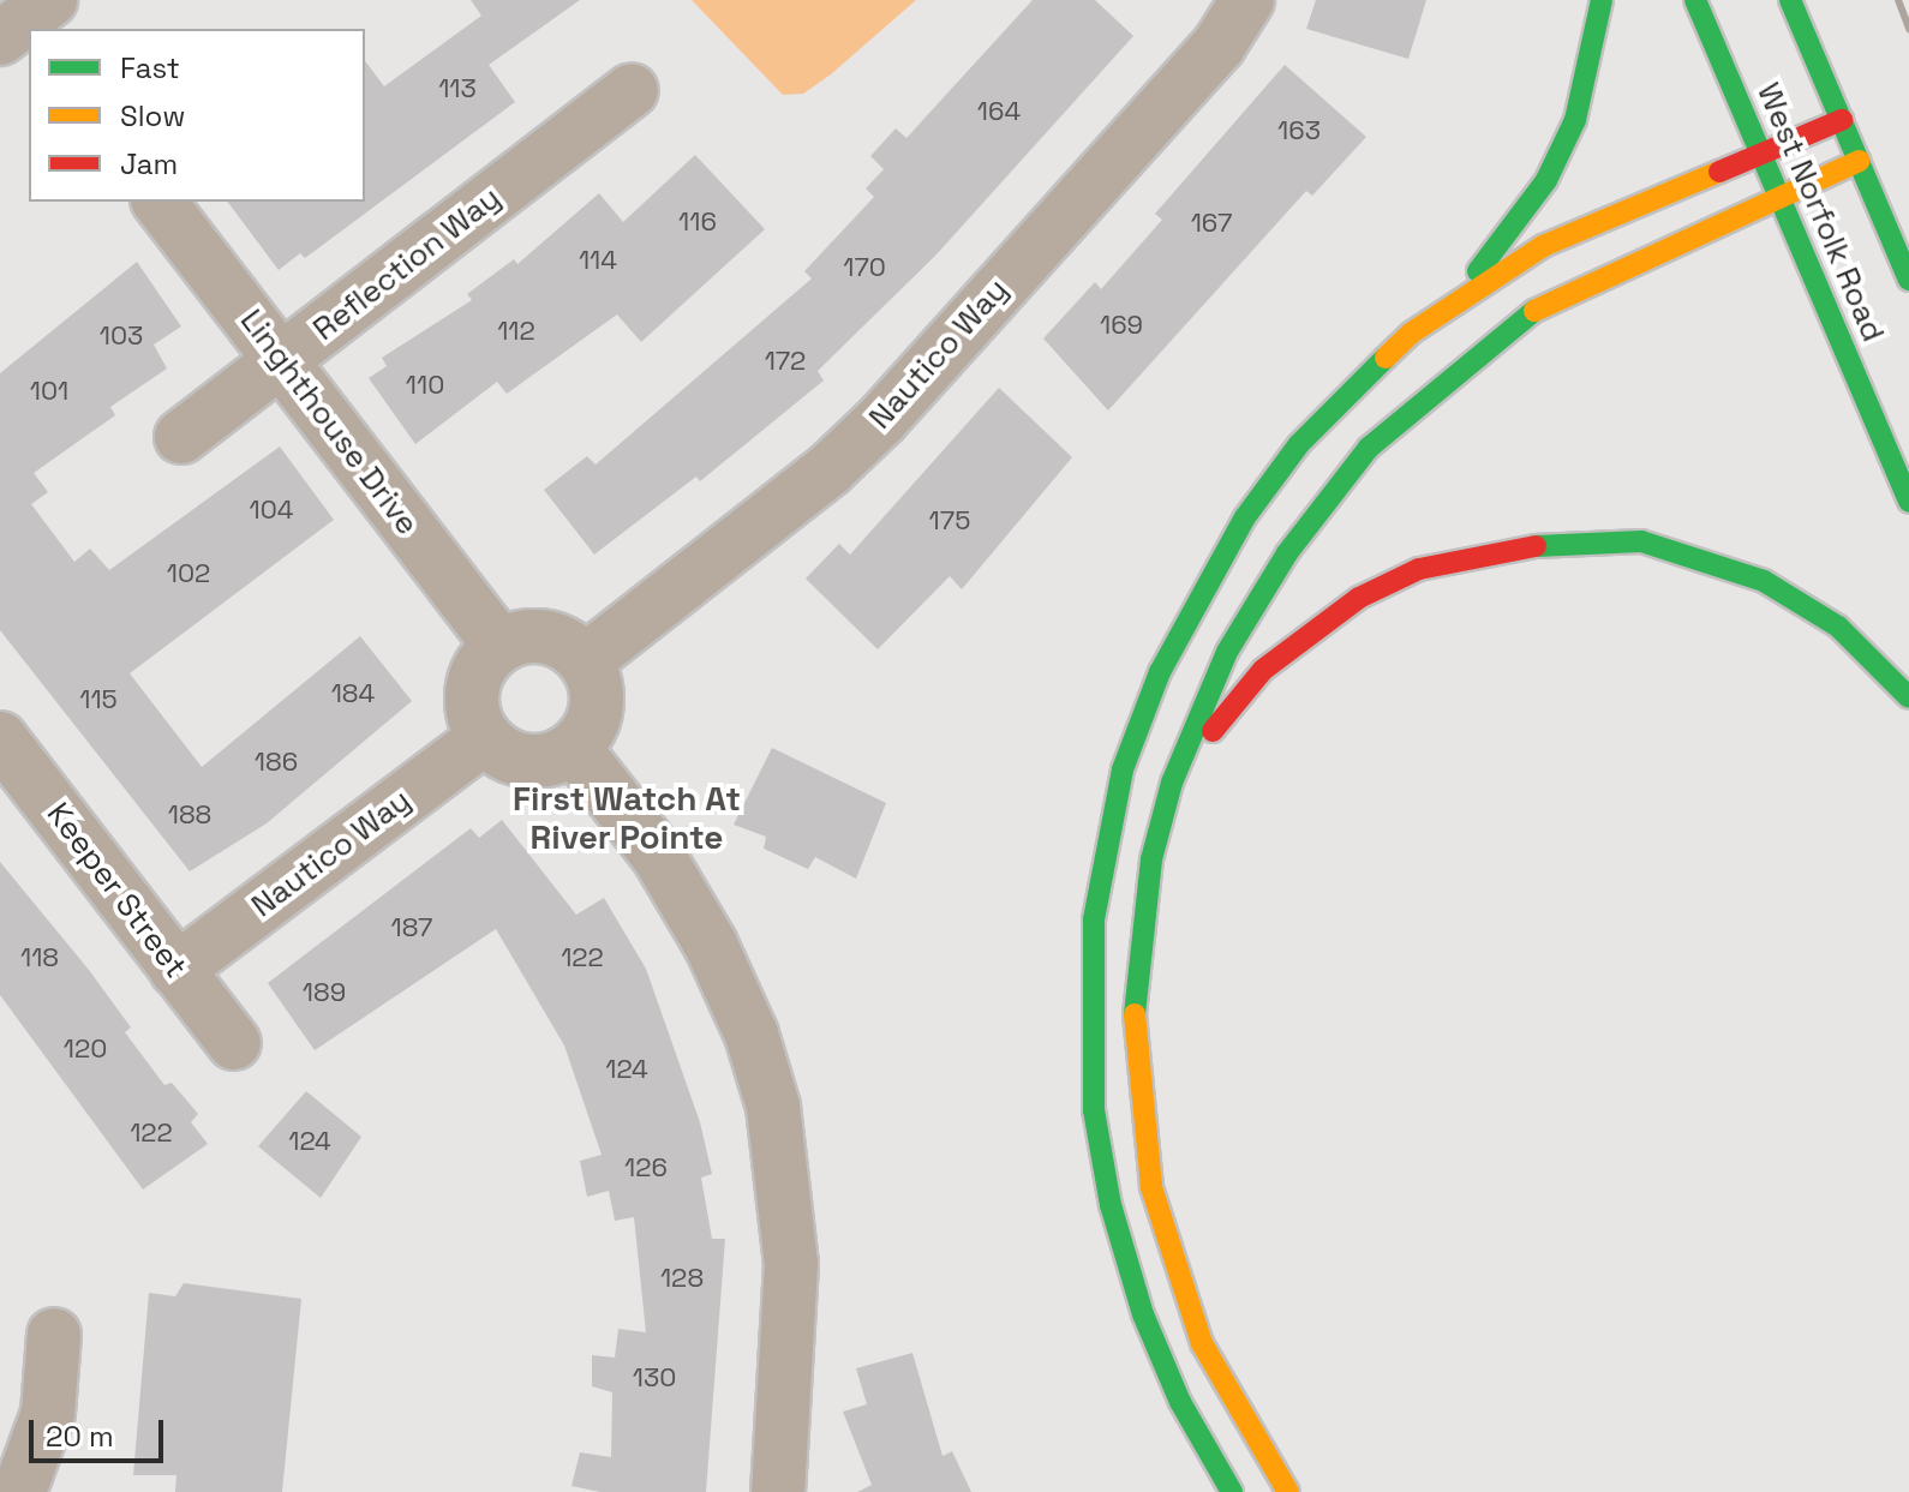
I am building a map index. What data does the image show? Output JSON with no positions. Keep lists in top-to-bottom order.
{
  "streets": {
    "main road": ["West Norfolk Road"],
    "street": [
      "Reflection Way",
      "Nautico Way",
      "Linghthouse Drive",
      "Keeper Street"
    ]
  },
  "crossings": [
    ["Reflection Way", "Linghthouse Drive"],
    ["Nautico Way", "Linghthouse Drive"],
    ["Nautico Way", "Keeper Street"]
  ],
  "districts": ["First Watch At River Pointe"],
  "house_numbers": [
    "113",
    "164",
    "163",
    "116",
    "167",
    "114",
    "170",
    "169",
    "112",
    "103",
    "172",
    "110",
    "101",
    "104",
    "175",
    "102",
    "184",
    "115",
    "186",
    "188",
    "187",
    "118",
    "122",
    "189",
    "120",
    "124",
    "122",
    "124",
    "126",
    "128",
    "130"
  ],
  "legend": ["Fast", "Slow", "Jam"],
  "scale_bar": "20 m"
}
